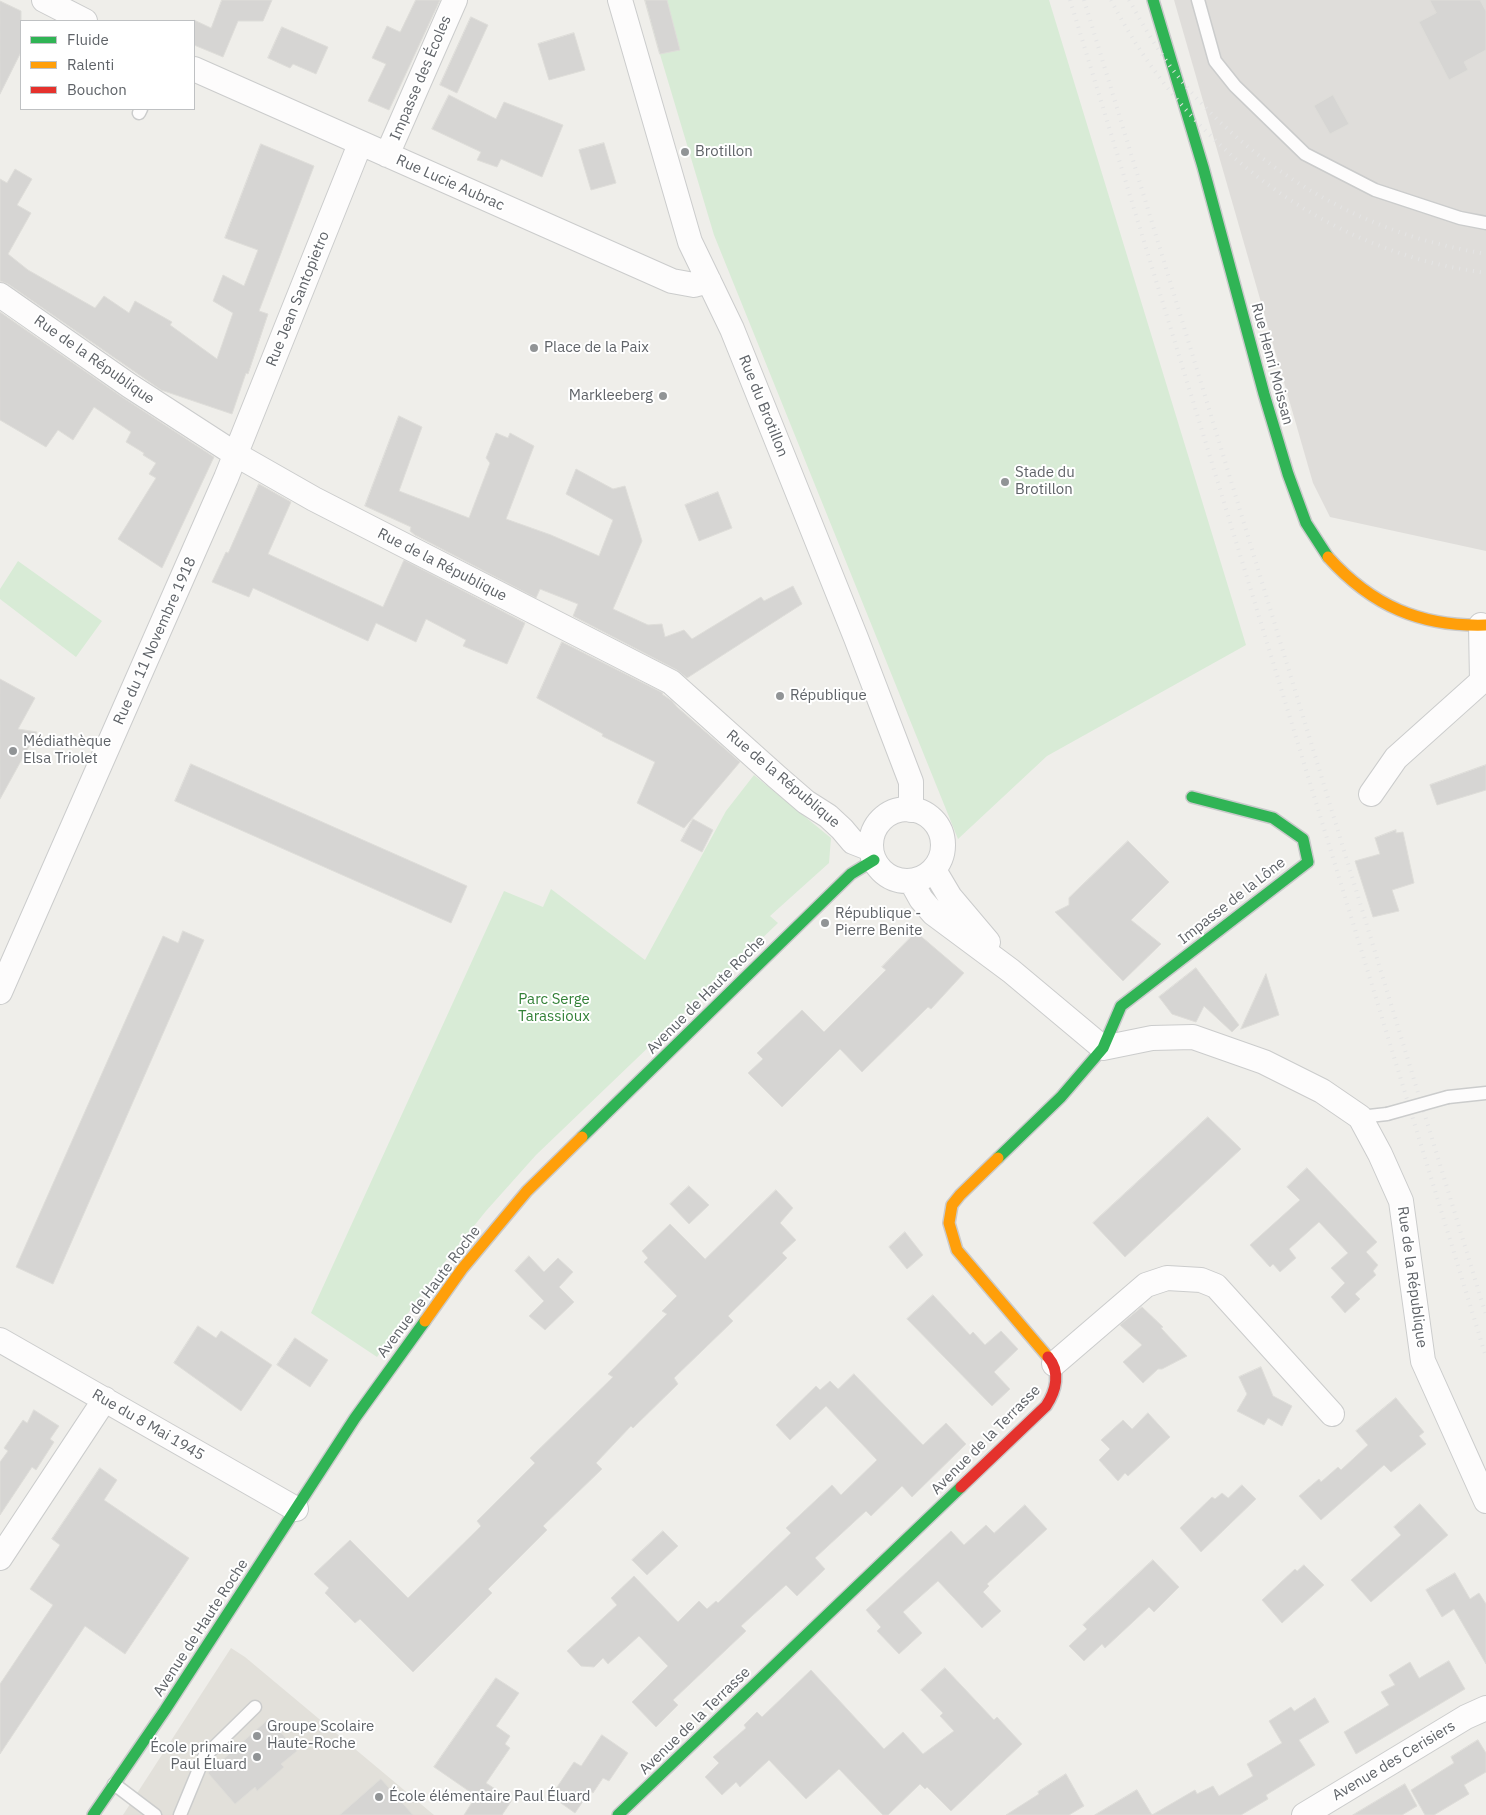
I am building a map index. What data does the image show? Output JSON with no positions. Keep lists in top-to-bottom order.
{
  "streets": {
    "street": [
      "Impasse des Écoles",
      "Rue Lucie Aubrac",
      "Rue Jean Santopietro",
      "Rue de la République",
      "Rue Henri Moissan",
      "Rue du Brotillon",
      "Rue du 11 Novembre 1918",
      "Impasse de la Lône",
      "Avenue de Haute Roche",
      "Rue du 8 Mai 1945",
      "Avenue de la Terrasse",
      "Avenue des Cerisiers"
    ]
  },
  "crossings": [
    ["Impasse des Écoles", "Rue Lucie Aubrac"],
    ["Rue Lucie Aubrac", "Rue Jean Santopietro"],
    ["Rue Lucie Aubrac", "Rue du Brotillon"],
    ["Rue Jean Santopietro", "Rue de la République"],
    ["Rue Jean Santopietro", "Rue du 11 Novembre 1918"],
    ["Rue de la République", "Rue du Brotillon"],
    ["Rue de la République", "Rue du 11 Novembre 1918"],
    ["Rue de la République", "Impasse de la Lône"],
    ["Rue de la République", "Avenue de Haute Roche"],
    ["Rue du Brotillon", "Avenue de Haute Roche"],
    ["Avenue de Haute Roche", "Rue du 8 Mai 1945"]
  ],
  "parks": ["Parc Serge Tarassioux"],
  "places": [
    "Brotillon",
    "Place de la Paix",
    "Markleeberg",
    "Stade du Brotillon",
    "République",
    "Médiathèque Elsa Triolet",
    "République - Pierre Benite",
    "Groupe Scolaire Haute-Roche",
    "École primaire Paul Éluard",
    "École élémentaire Paul Éluard"
  ],
  "legend": ["Fluide", "Ralenti", "Bouchon"]
}
